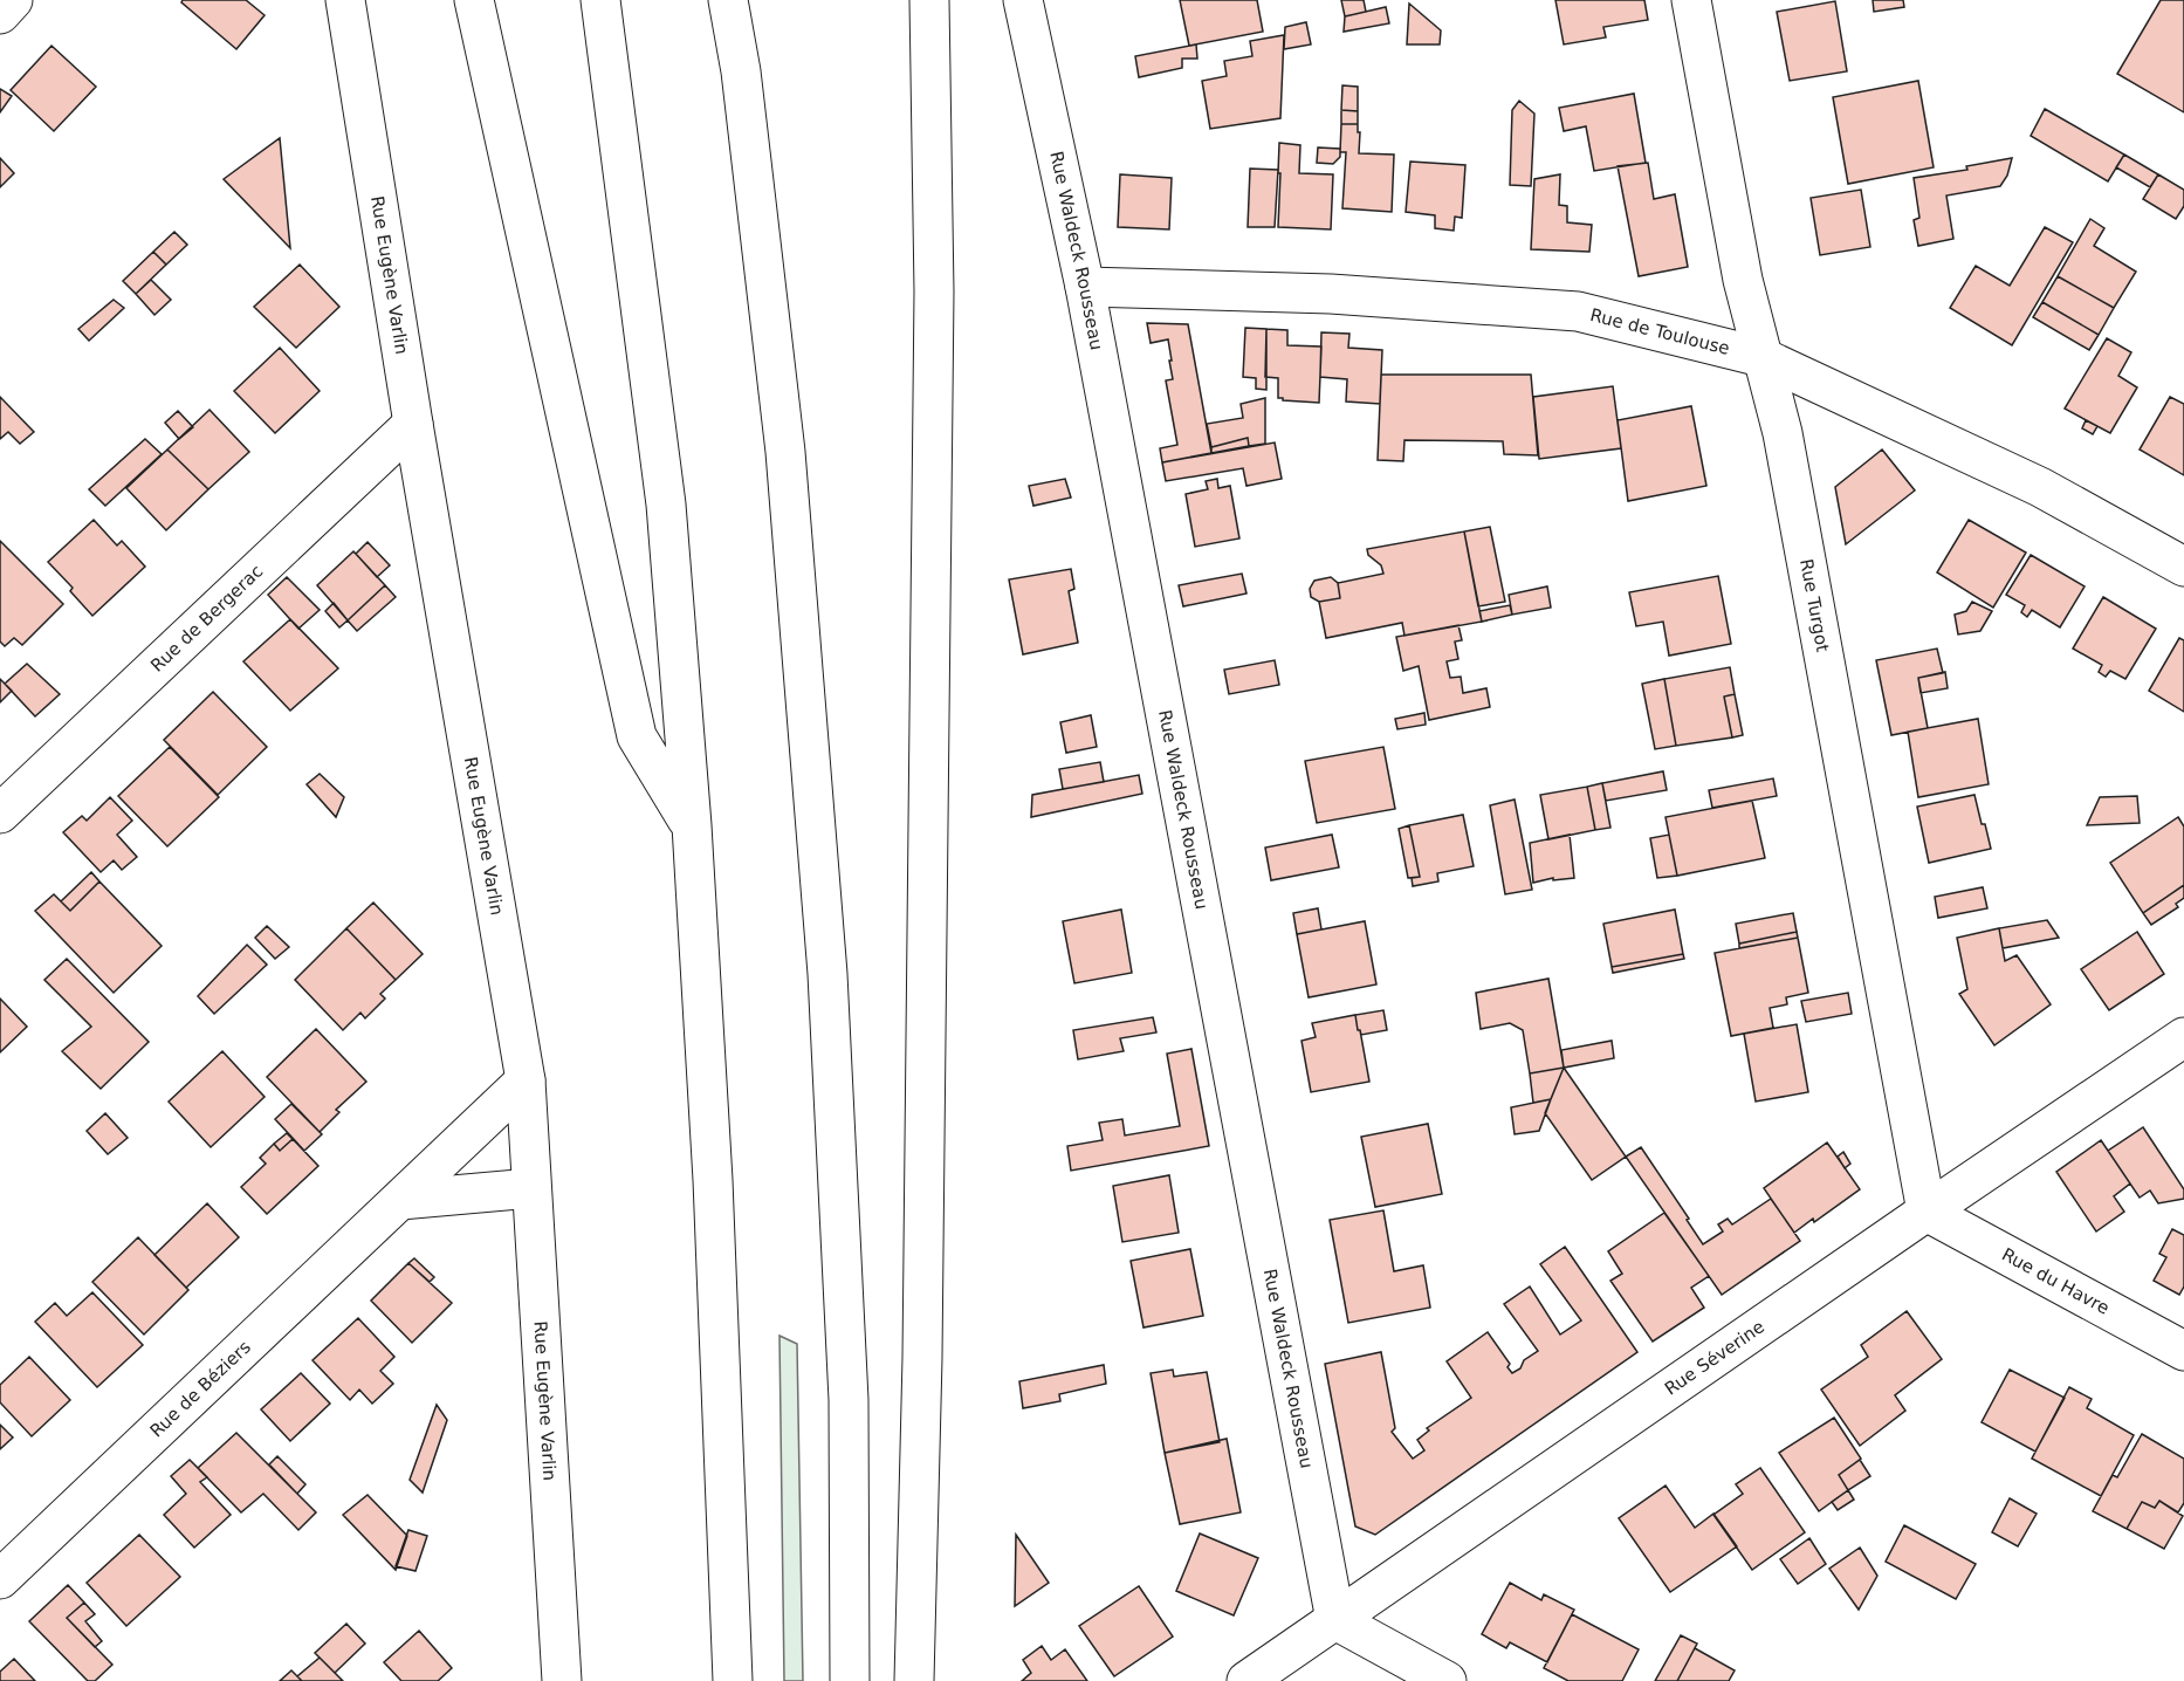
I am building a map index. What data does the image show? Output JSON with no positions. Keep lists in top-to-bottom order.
{
  "streets": {
    "main road": [
      "Rue Waldeck Rousseau",
      "Rue Eugène Varlin",
      "Rue de Toulouse",
      "Rue Turgot",
      "Rue de Bergerac",
      "Rue du Havre",
      "Rue Séverine",
      "Rue de Béziers"
    ]
  },
  "crossings": [
    ["Rue Waldeck Rousseau", "Rue de Toulouse"],
    ["Rue Waldeck Rousseau", "Rue Séverine"],
    ["Rue Eugène Varlin", "Rue de Bergerac"],
    ["Rue Eugène Varlin", "Rue de Béziers"],
    ["Rue de Toulouse", "Rue Turgot"],
    ["Rue Turgot", "Rue du Havre"],
    ["Rue Turgot", "Rue Séverine"],
    ["Rue du Havre", "Rue Séverine"]
  ]
}
